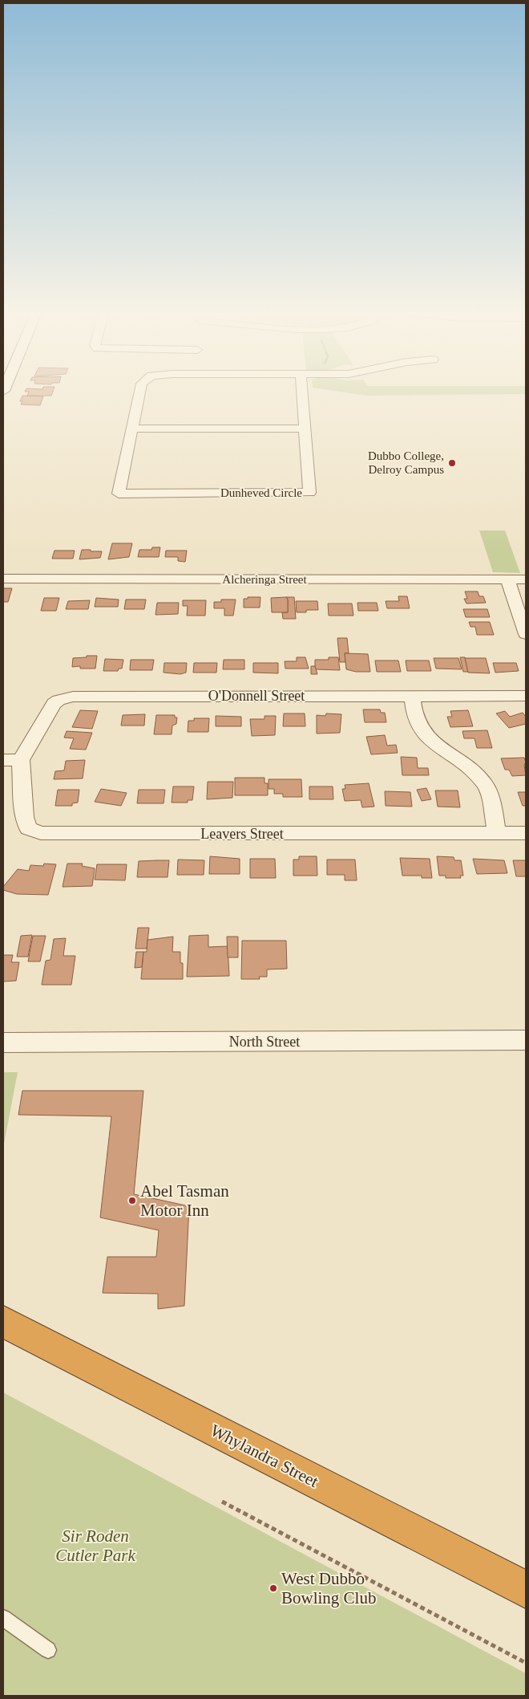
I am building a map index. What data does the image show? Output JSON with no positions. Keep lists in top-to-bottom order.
{
  "streets": {
    "highway": ["Whylandra Street"],
    "street": [
      "Dunheved Circle",
      "Alcheringa Street",
      "O'Donnell Street",
      "Leavers Street",
      "North Street"
    ]
  },
  "crossings": [
    ["O'Donnell Street", "Leavers Street"]
  ],
  "parks": ["Sir Roden Cutler Park"],
  "places": ["Dubbo College, Delroy Campus", "Abel Tasman Motor Inn", "West Dubbo Bowling Club"]
}
